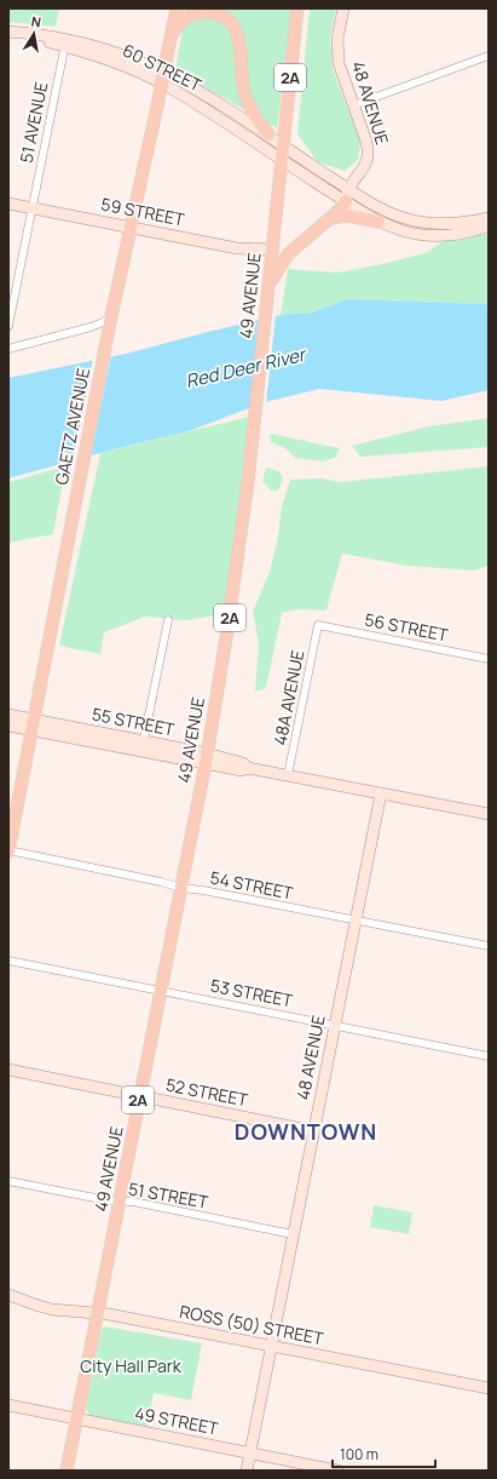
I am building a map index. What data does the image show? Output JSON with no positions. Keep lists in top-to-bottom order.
{
  "streets": {
    "main road": ["2A", "49 AVENUE", "GAETZ AVENUE"],
    "street": [
      "60 STREET",
      "48 AVENUE",
      "51 AVENUE",
      "59 STREET",
      "56 STREET",
      "48A AVENUE",
      "55 STREET",
      "54 STREET",
      "53 STREET",
      "52 STREET",
      "51 STREET",
      "ROSS (50) STREET",
      "49 STREET"
    ]
  },
  "crossings": [
    ["60 STREET", "48 AVENUE"],
    ["60 STREET", "51 AVENUE"],
    ["60 STREET", "49 AVENUE"],
    ["48 AVENUE", "55 STREET"],
    ["48 AVENUE", "54 STREET"],
    ["48 AVENUE", "53 STREET"],
    ["48 AVENUE", "52 STREET"],
    ["48 AVENUE", "51 STREET"],
    ["48 AVENUE", "ROSS (50) STREET"],
    ["48 AVENUE", "49 STREET"],
    ["51 AVENUE", "59 STREET"],
    ["59 STREET", "49 AVENUE"],
    ["59 STREET", "GAETZ AVENUE"],
    ["49 AVENUE", "55 STREET"],
    ["49 AVENUE", "54 STREET"],
    ["49 AVENUE", "53 STREET"],
    ["49 AVENUE", "52 STREET"],
    ["49 AVENUE", "51 STREET"],
    ["49 AVENUE", "ROSS (50) STREET"],
    ["49 AVENUE", "49 STREET"],
    ["GAETZ AVENUE", "55 STREET"],
    ["GAETZ AVENUE", "54 STREET"],
    ["56 STREET", "48A AVENUE"],
    ["48A AVENUE", "55 STREET"]
  ],
  "districts": ["DOWNTOWN"],
  "water": ["Red Deer River"],
  "parks": ["City Hall Park"],
  "scale_bar": "100 m",
  "north": "top"
}
